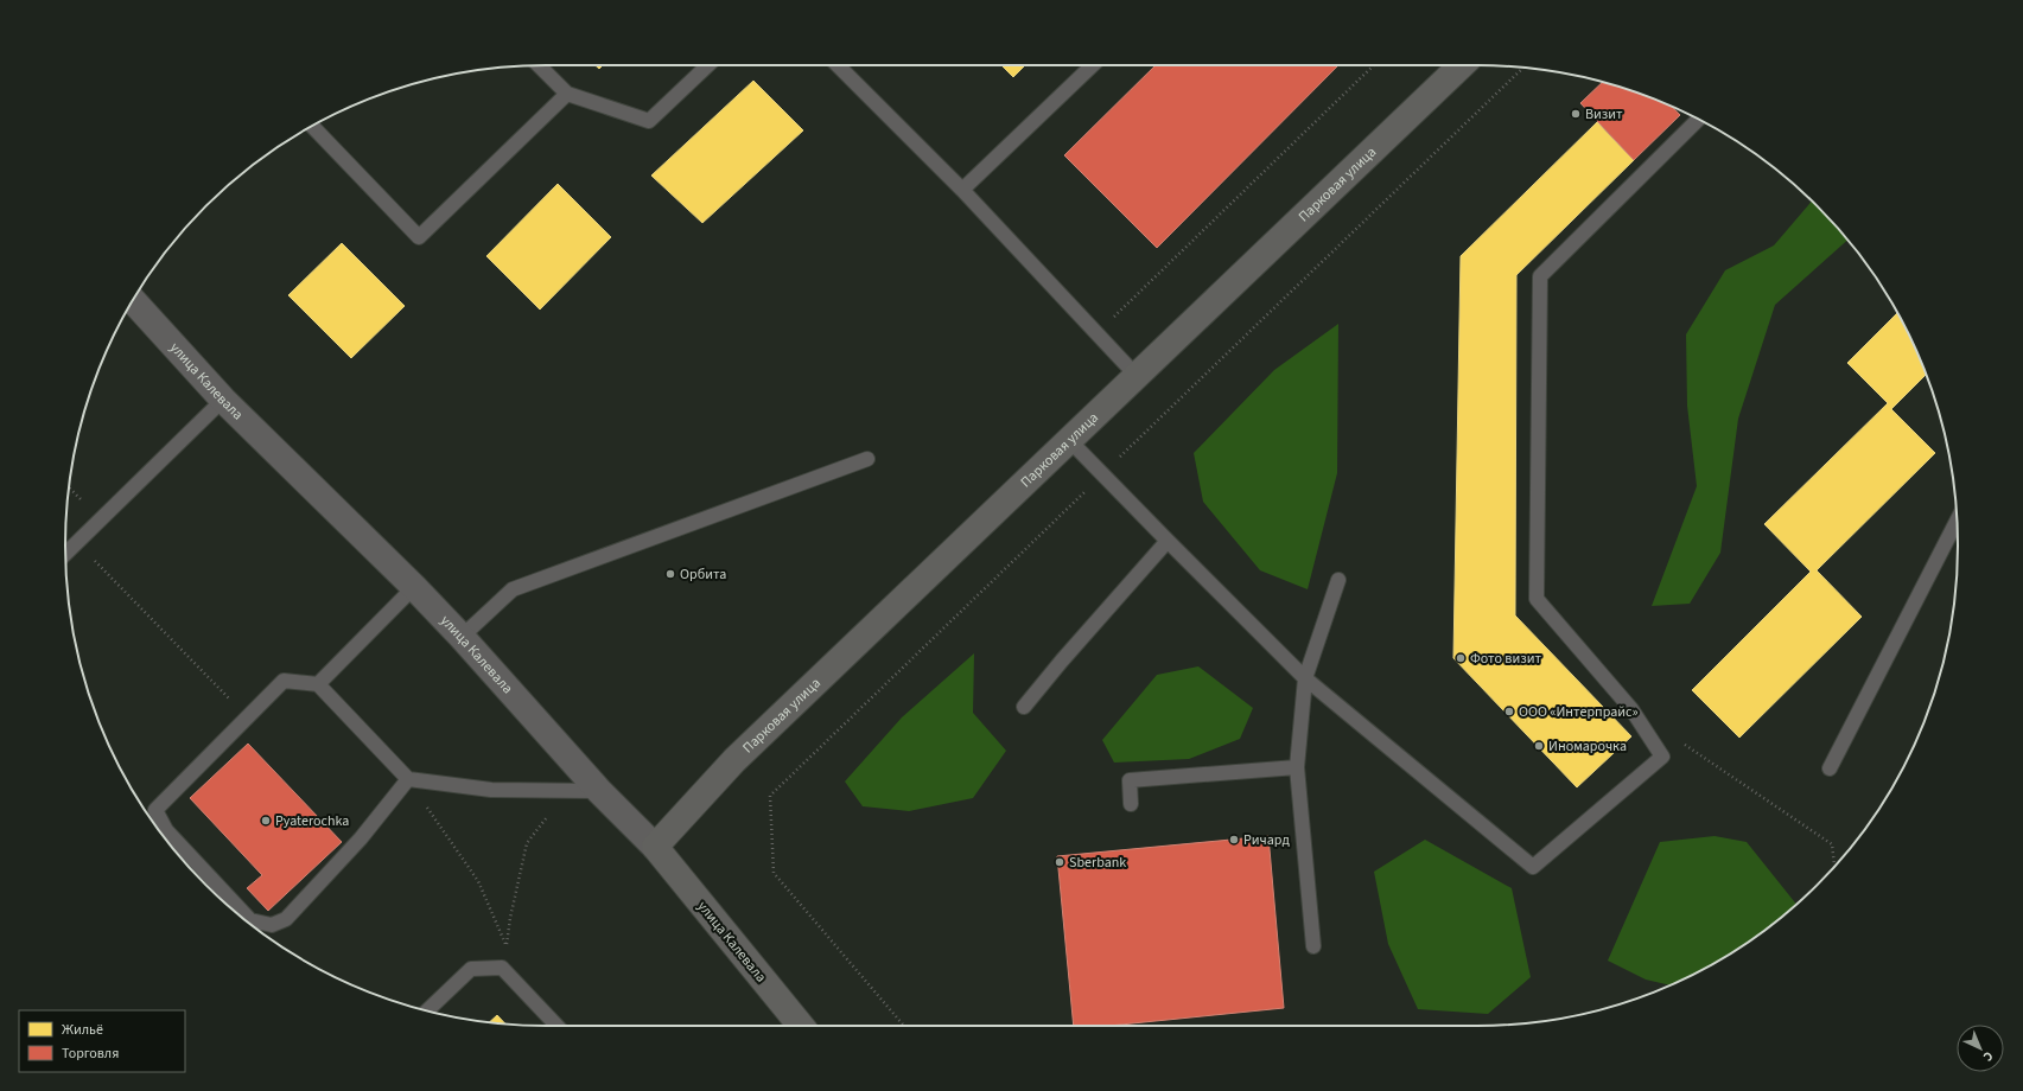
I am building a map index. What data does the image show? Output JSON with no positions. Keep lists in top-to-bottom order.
{
  "streets": {
    "main road": ["Парковая улица", "улица Калевала"]
  },
  "crossings": [
    ["Парковая улица", "улица Калевала"]
  ],
  "places": [
    "Визит",
    "Орбита",
    "Фото визит",
    "ООО «Интерпрайс»",
    "Иномарочка",
    "Pyaterochka",
    "Ричард",
    "Sberbank"
  ],
  "legend": ["Жильё", "Торговля"],
  "north": "bottom right"
}
